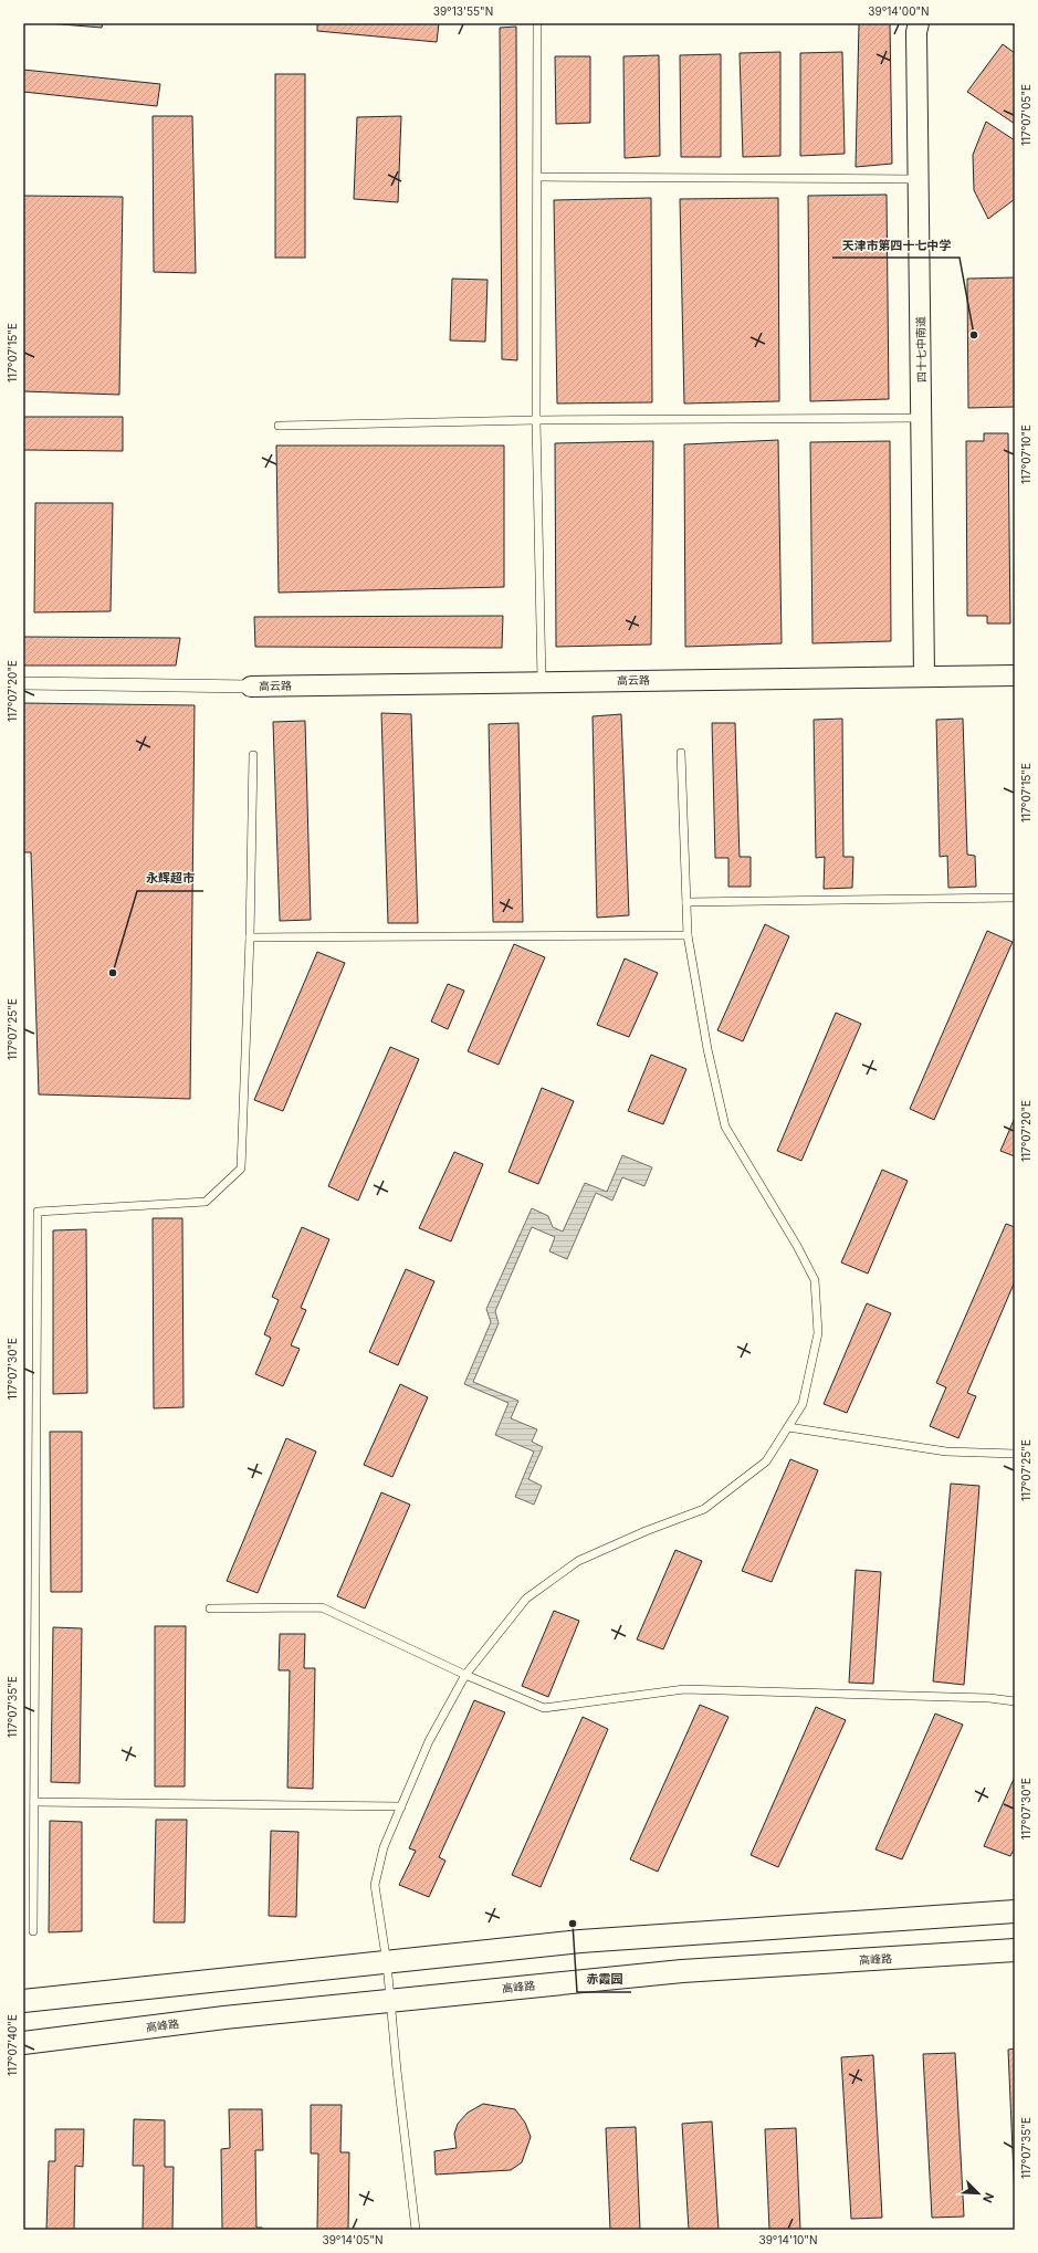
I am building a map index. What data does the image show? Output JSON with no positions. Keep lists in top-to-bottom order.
{
  "streets": {
    "main road": ["高峰路"],
    "street": ["四十七中南道", "高云路"]
  },
  "crossings": [
    ["四十七中南道", "高云路"]
  ],
  "places": ["天津市第四十七中学", "永辉超市", "赤霞园"],
  "north": "bottom right",
  "coordinates": [
    "39°13'55\"N",
    "39°14'00\"N",
    "117°07'05\"E",
    "117°07'15\"E",
    "117°07'10\"E",
    "117°07'20\"E",
    "117°07'25\"E",
    "117°07'30\"E",
    "117°07'35\"E",
    "117°07'40\"E",
    "39°14'05\"N",
    "39°14'10\"N"
  ]
}
